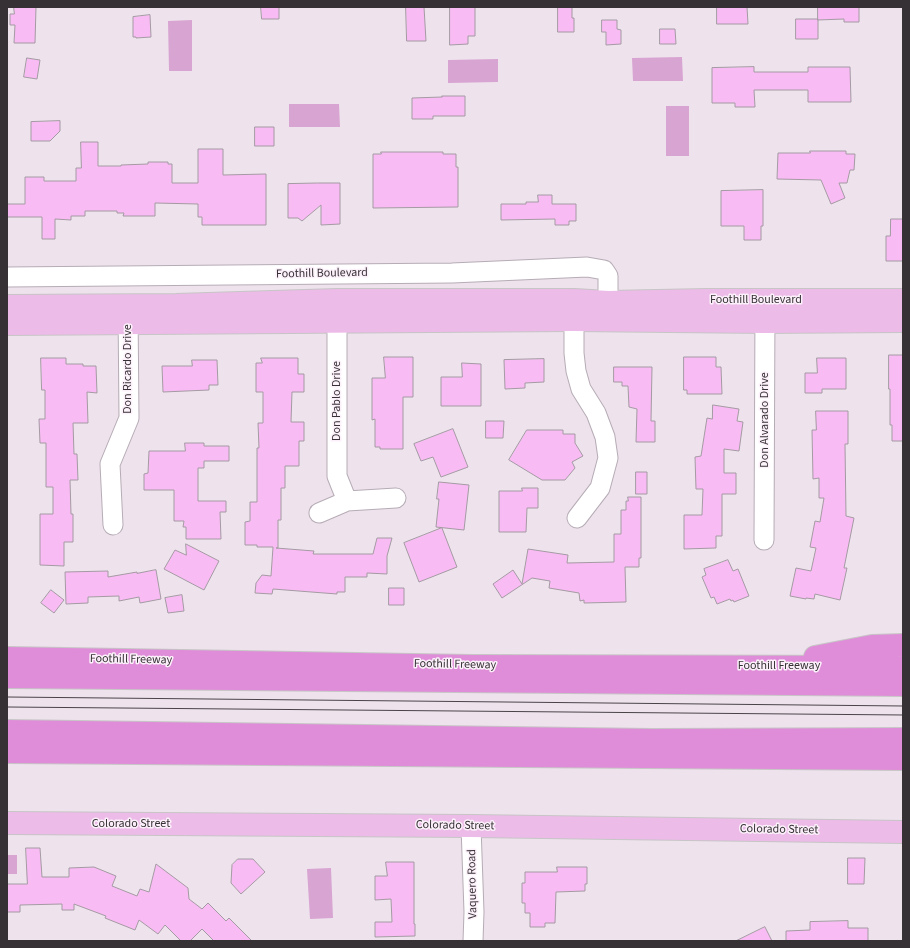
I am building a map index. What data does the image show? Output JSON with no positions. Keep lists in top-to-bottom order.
{
  "streets": {
    "highway": ["Foothill Freeway"],
    "main road": ["Foothill Boulevard", "Colorado Street"],
    "street": [
      "Don Ricardo Drive",
      "Don Pablo Drive",
      "Don Alvarado Drive",
      "Vaquero Road"
    ]
  },
  "crossings": [
    ["Foothill Boulevard", "Don Ricardo Drive"],
    ["Foothill Boulevard", "Don Pablo Drive"],
    ["Foothill Boulevard", "Don Alvarado Drive"],
    ["Colorado Street", "Vaquero Road"]
  ]
}
